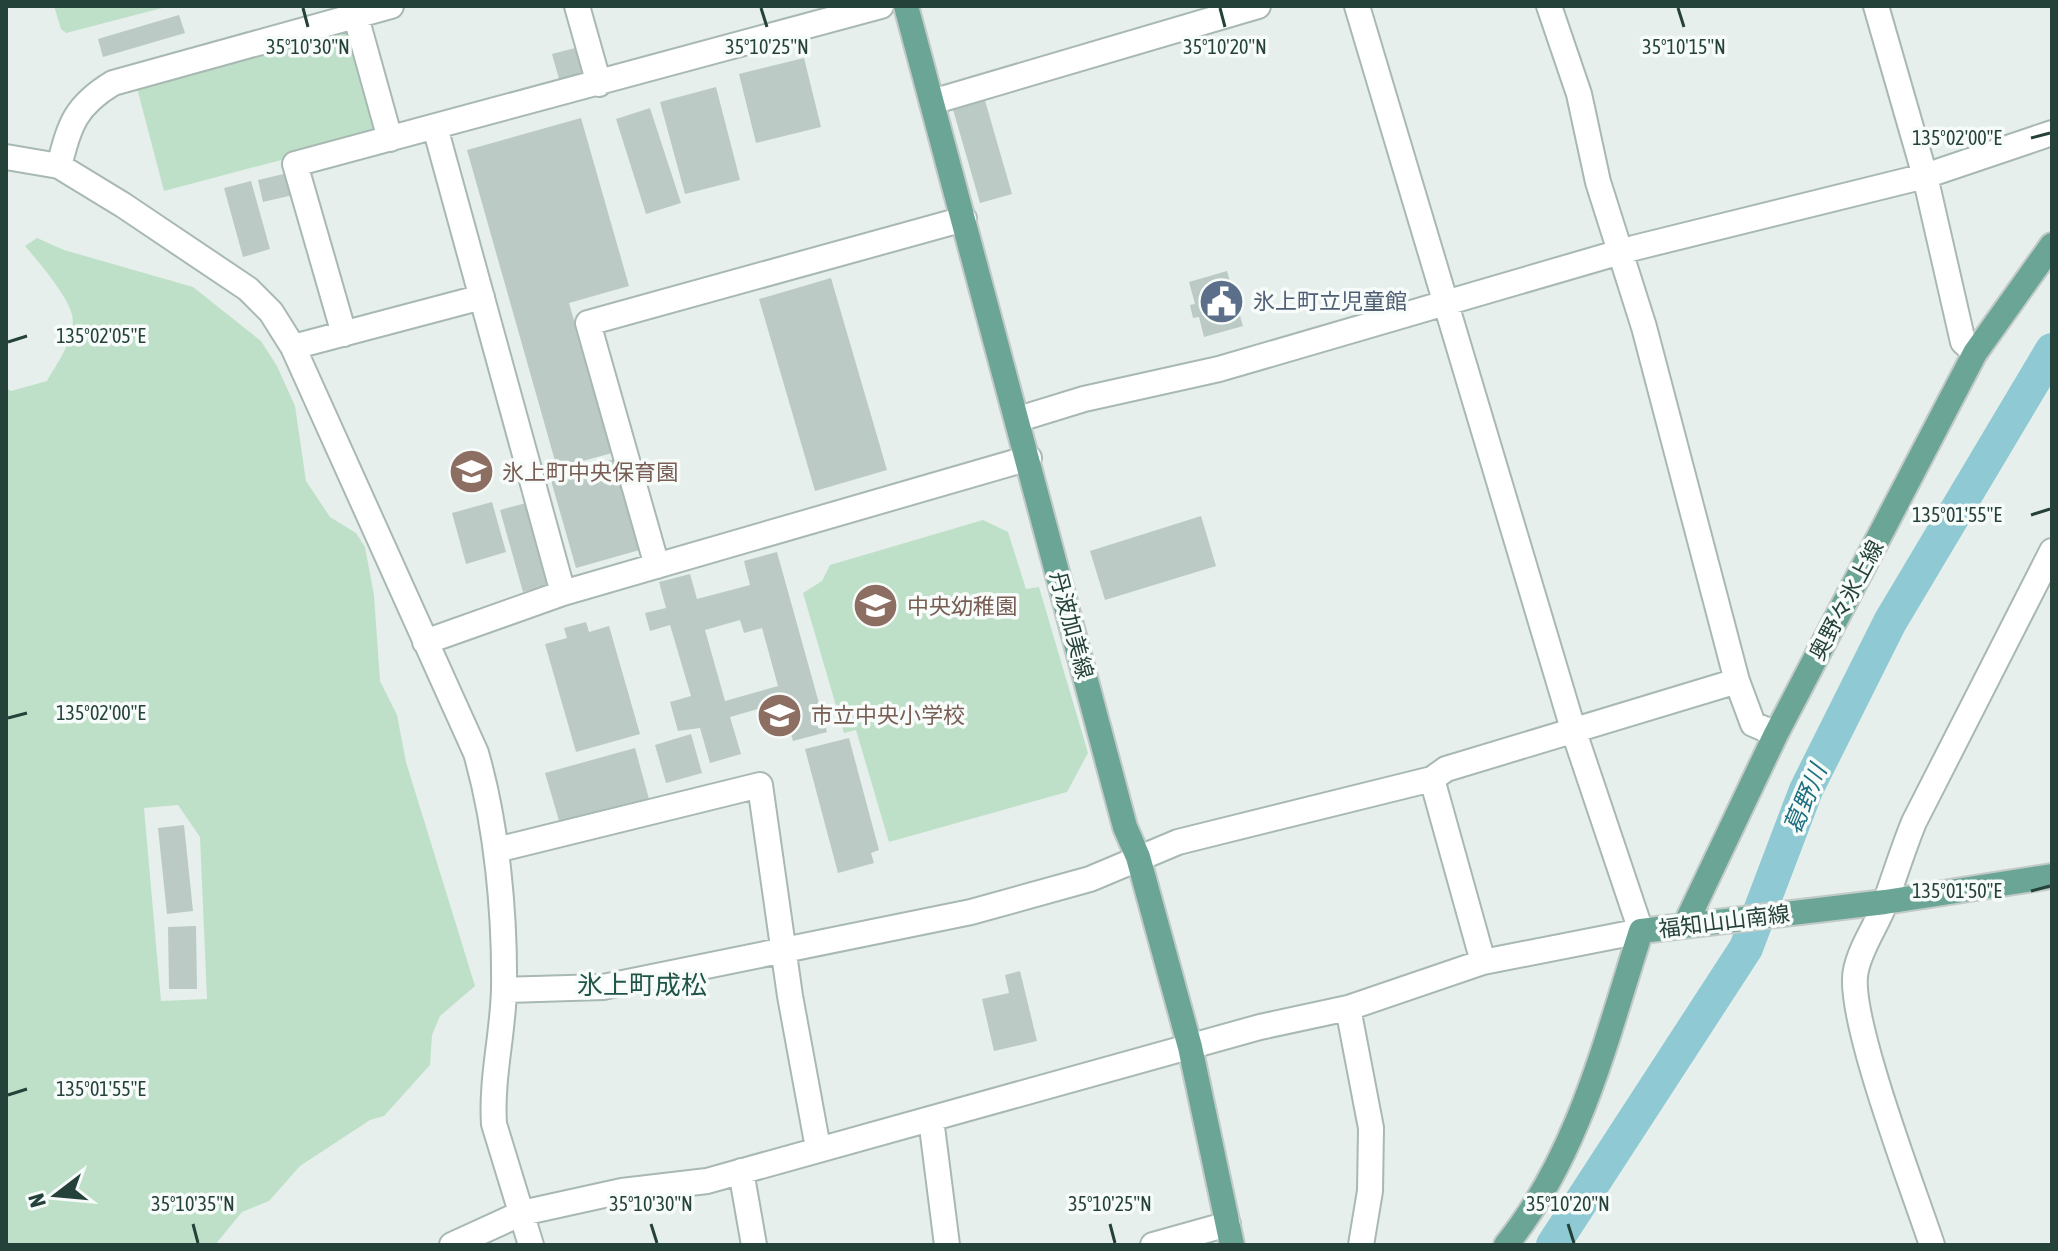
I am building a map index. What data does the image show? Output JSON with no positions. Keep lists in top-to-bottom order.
{
  "streets": {
    "main road": ["奥野々氷上線", "丹波加美線", "福知山山南線"]
  },
  "crossings": [
    ["奥野々氷上線", "福知山山南線"]
  ],
  "districts": ["氷上町成松"],
  "water": ["葛野川"],
  "places": {
    "public building": ["氷上町立児童館"],
    "school or university": ["氷上町中央保育園", "中央幼稚園", "市立中央小学校"]
  },
  "north": "left",
  "coordinates": [
    "35°10'30\"N",
    "35°10'25\"N",
    "35°10'20\"N",
    "35°10'15\"N",
    "135°02'00\"E",
    "135°02'05\"E",
    "135°01'55\"E",
    "135°01'50\"E",
    "35°10'35\"N"
  ]
}
